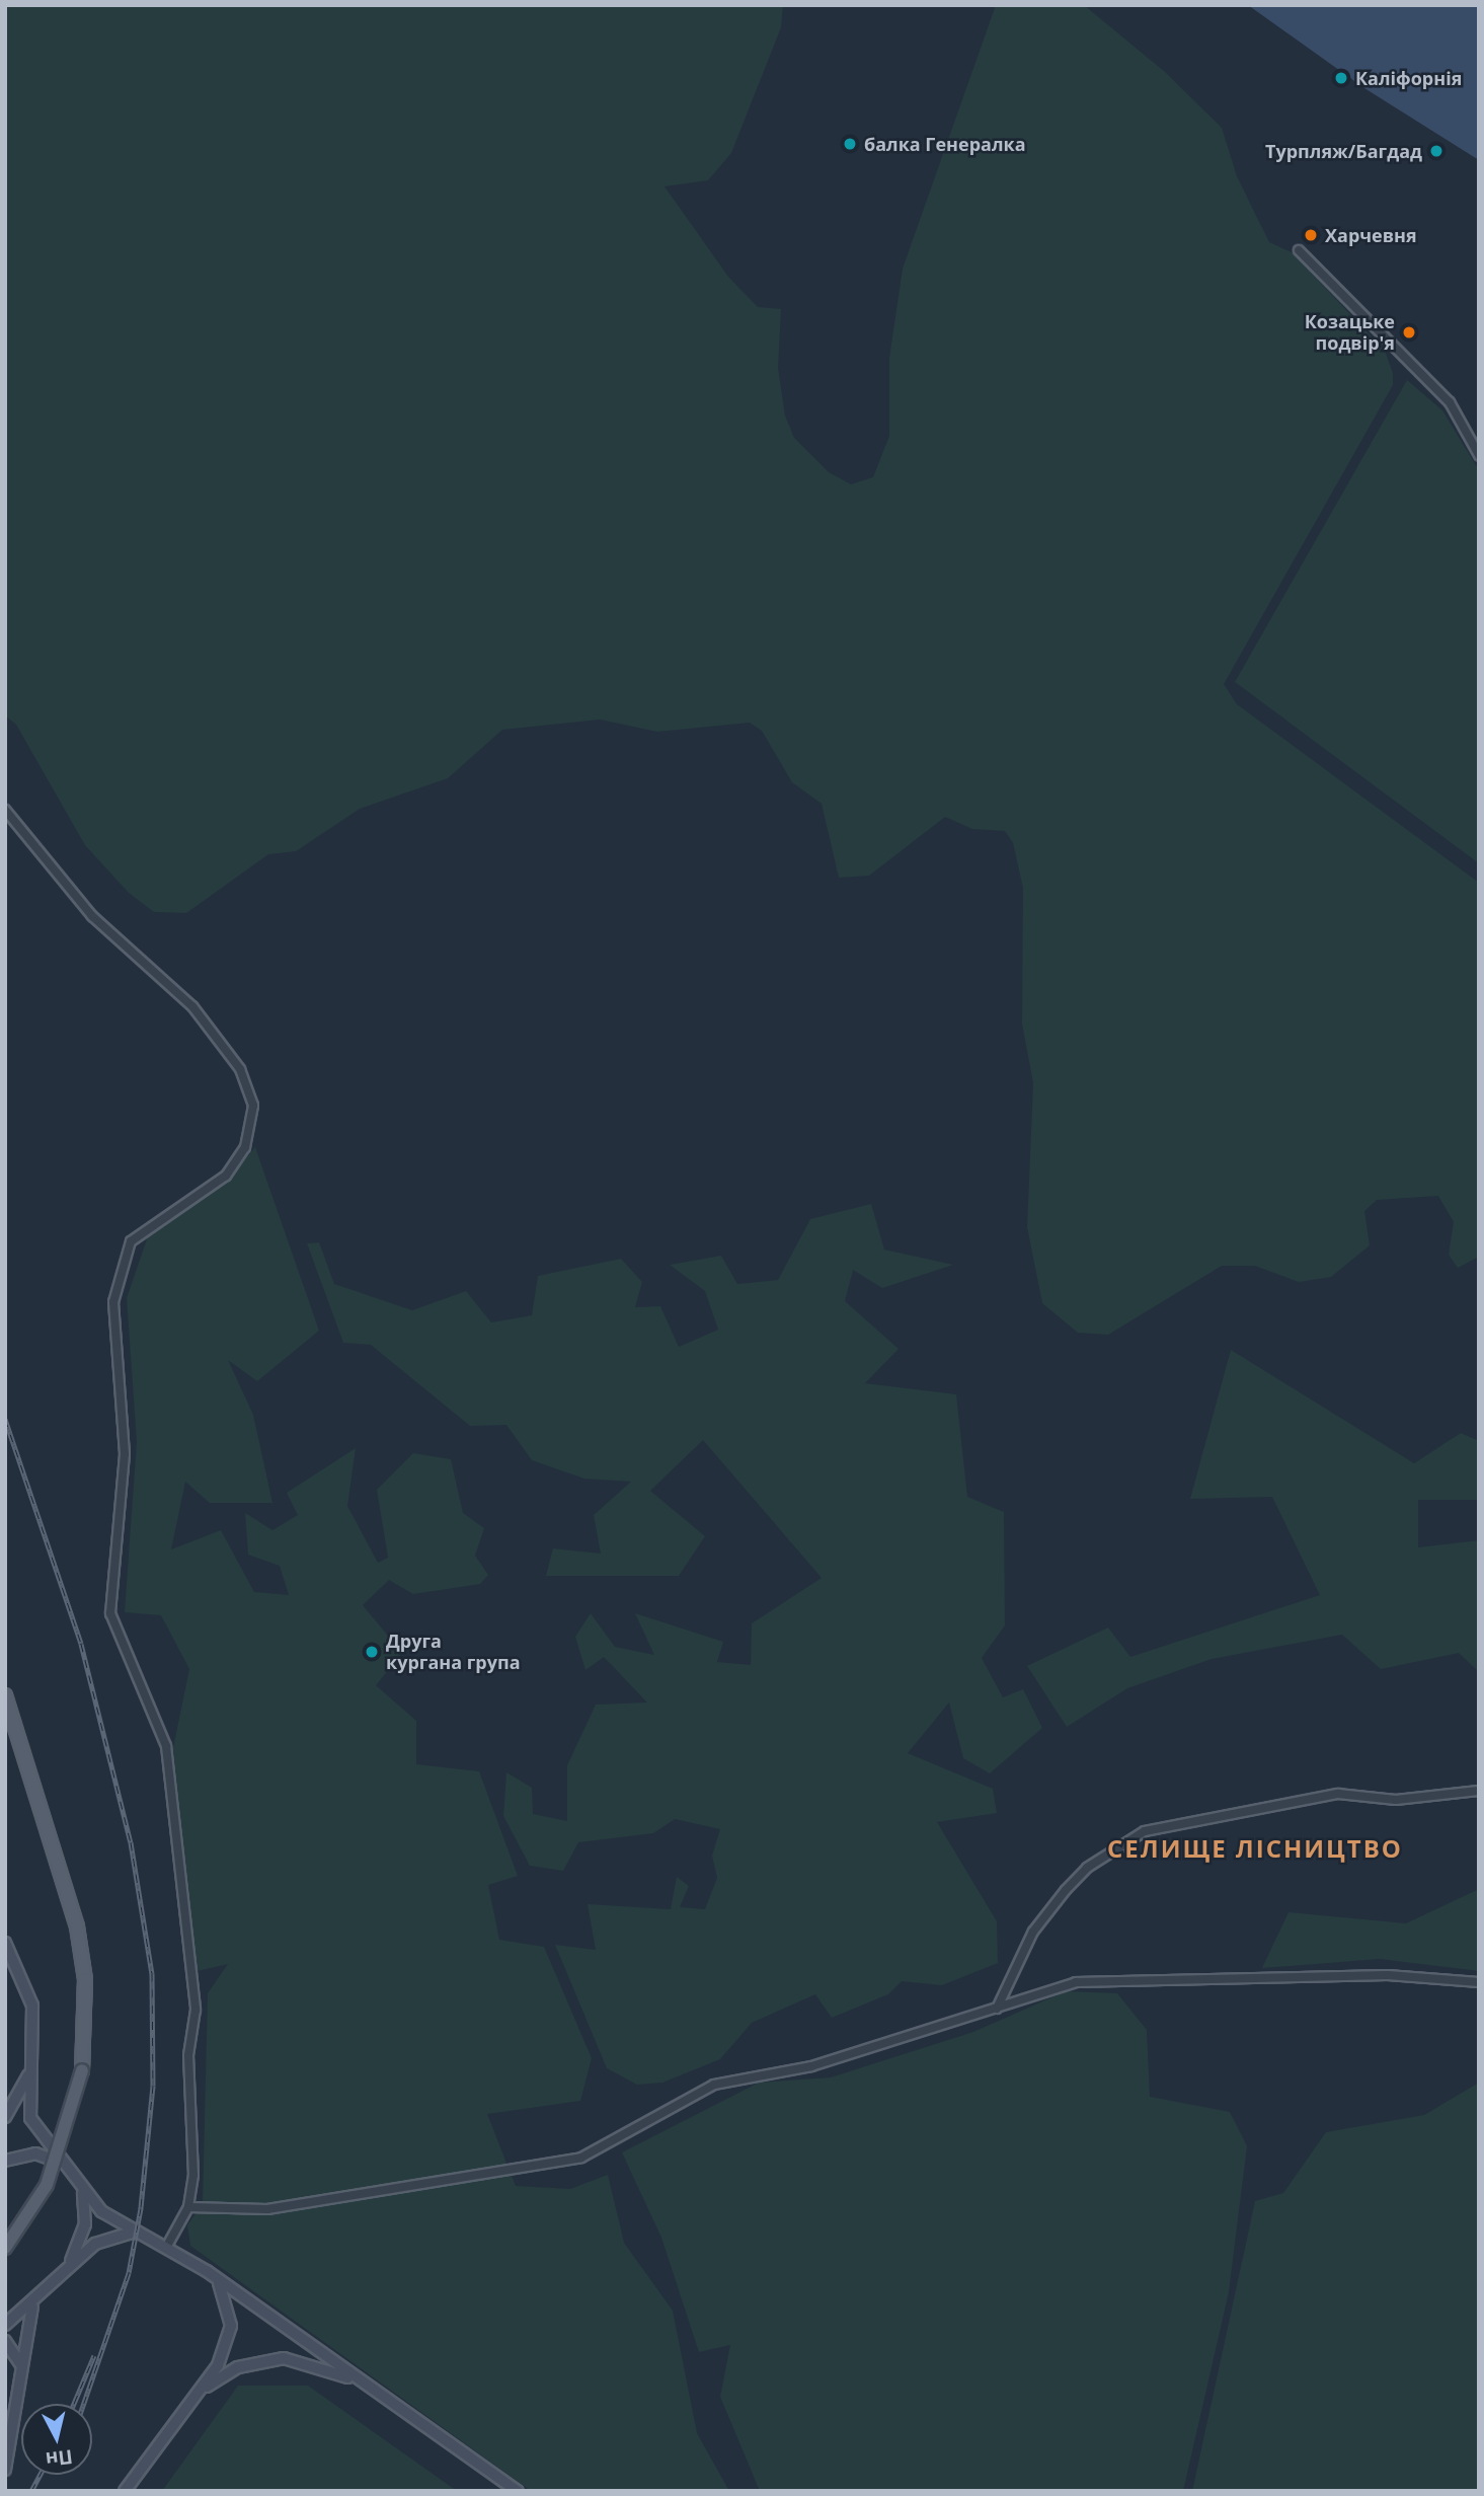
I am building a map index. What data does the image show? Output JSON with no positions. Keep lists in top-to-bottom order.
{
  "districts": ["СЕЛИЩЕ ЛІСНИЦТВО"],
  "places": [
    "Каліфорнія",
    "балка Генералка",
    "Турпляж/Багдад",
    "Харчевня",
    "Козацьке подвір'я",
    "Друга кургана група"
  ],
  "north": "bottom"
}
